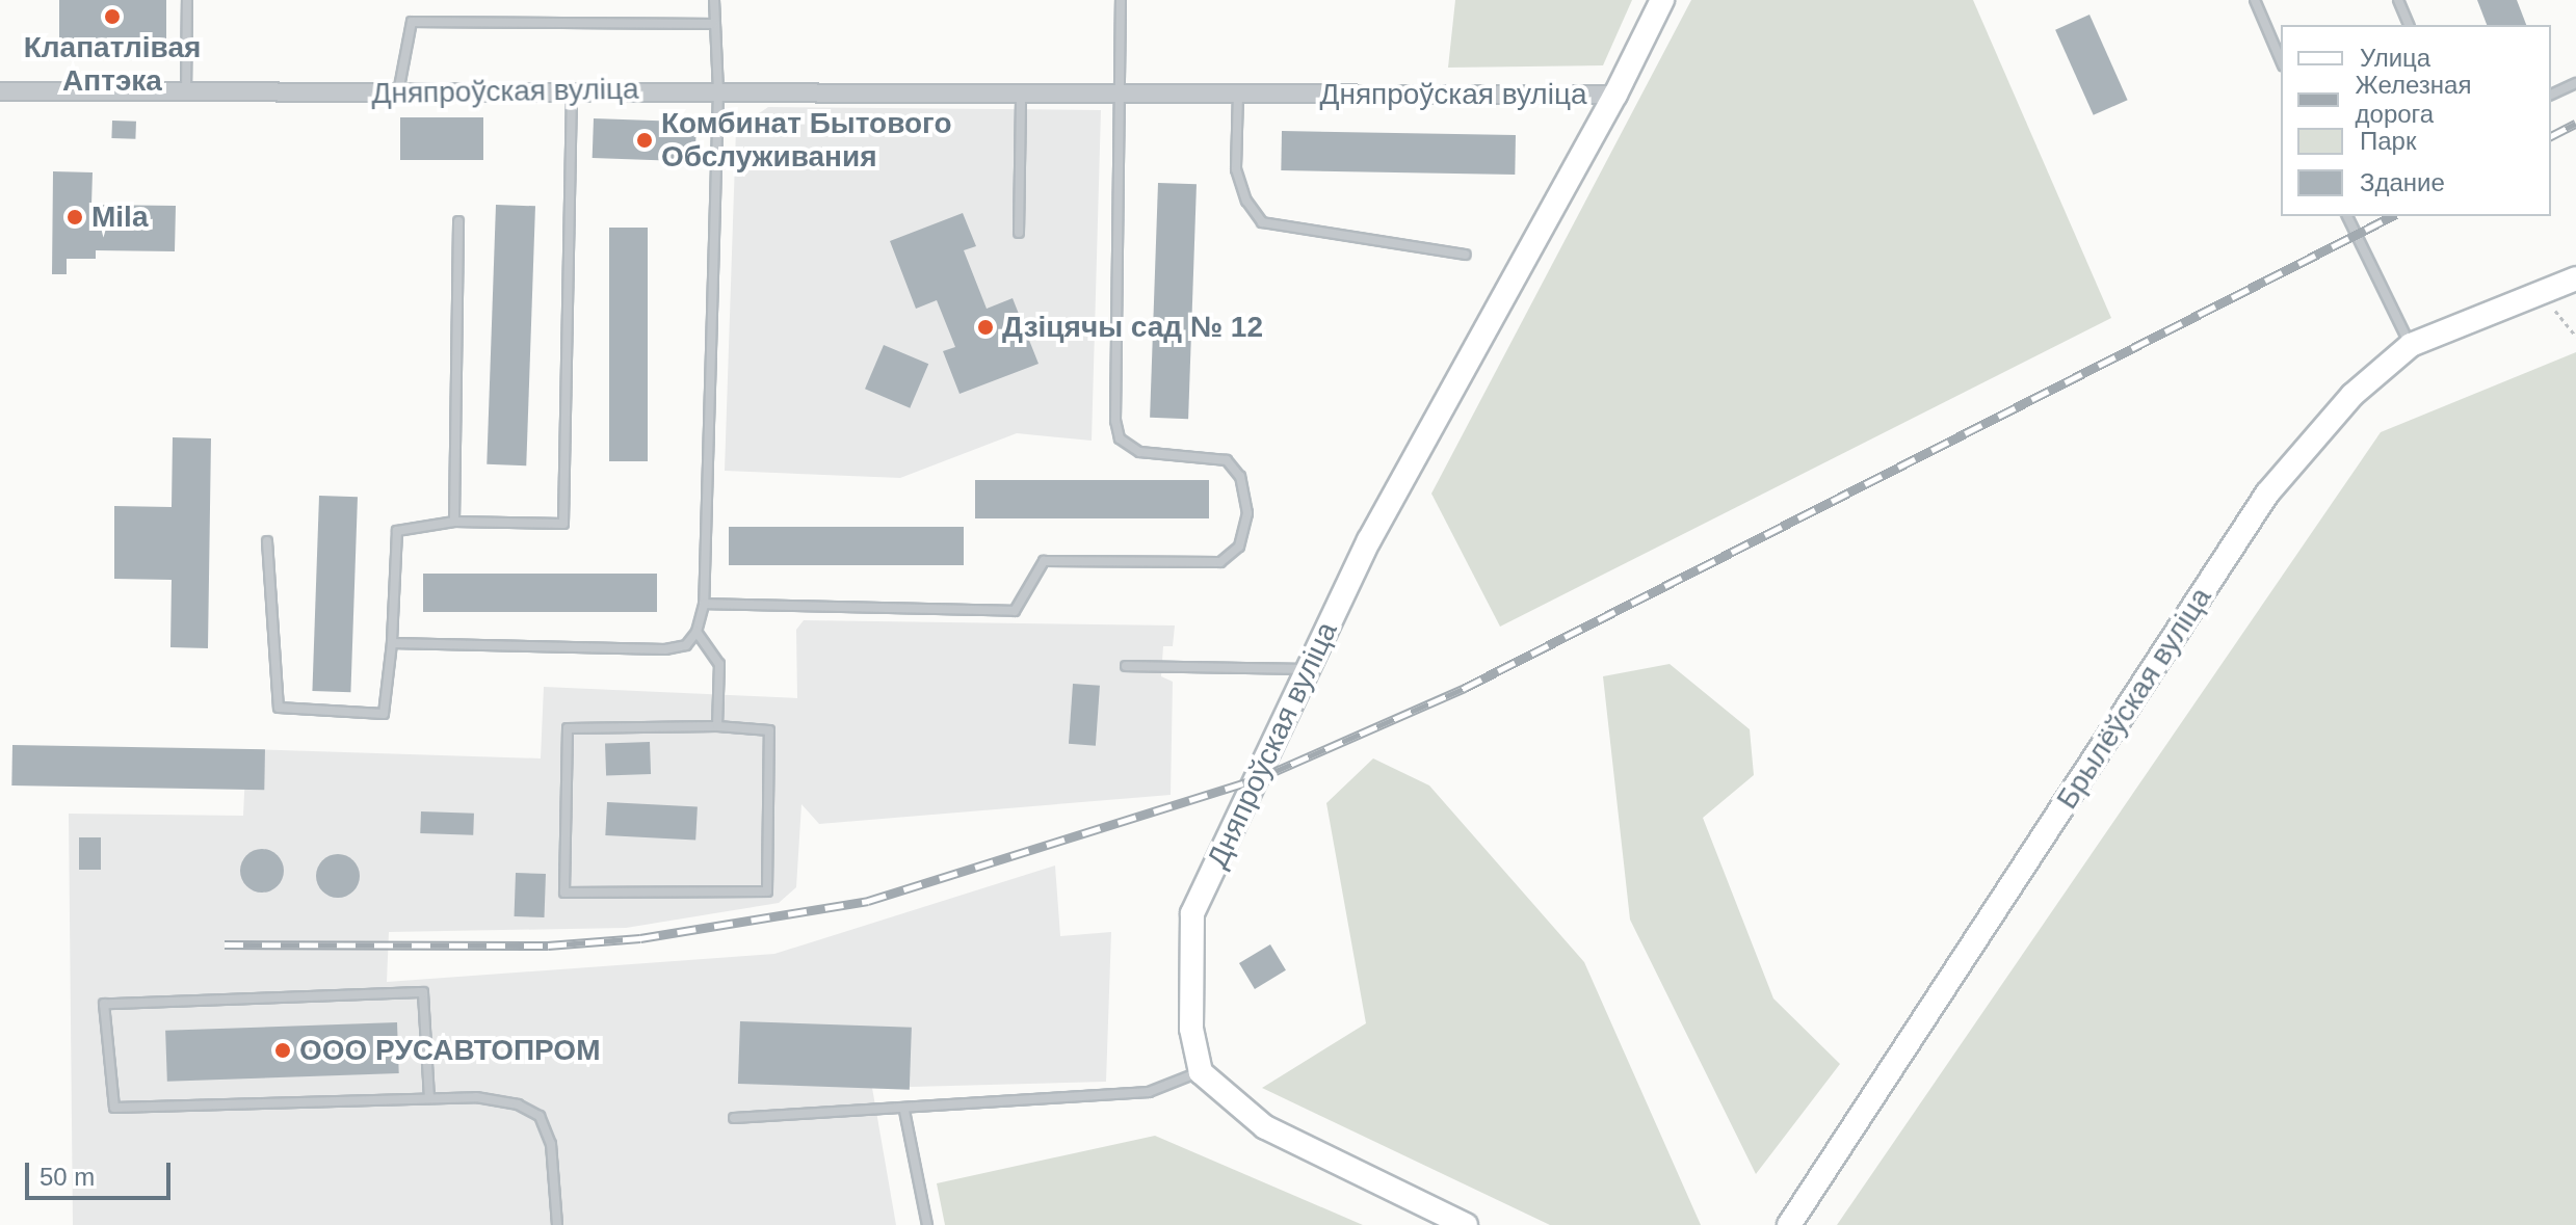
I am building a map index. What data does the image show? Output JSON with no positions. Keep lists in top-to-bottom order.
{
  "streets": {
    "street": ["Дняпроўская вуліца", "Брылёўская вуліца"]
  },
  "places": [
    "Клапатлівая Аптэка",
    "Комбинат Бытового Обслуживания",
    "Mila",
    "Дзіцячы сад № 12",
    "ООО РУСАВТОПРОМ"
  ],
  "legend": [
    "Улица",
    "Железная дорога",
    "Парк",
    "Здание"
  ],
  "scale_bar": "50 m"
}
